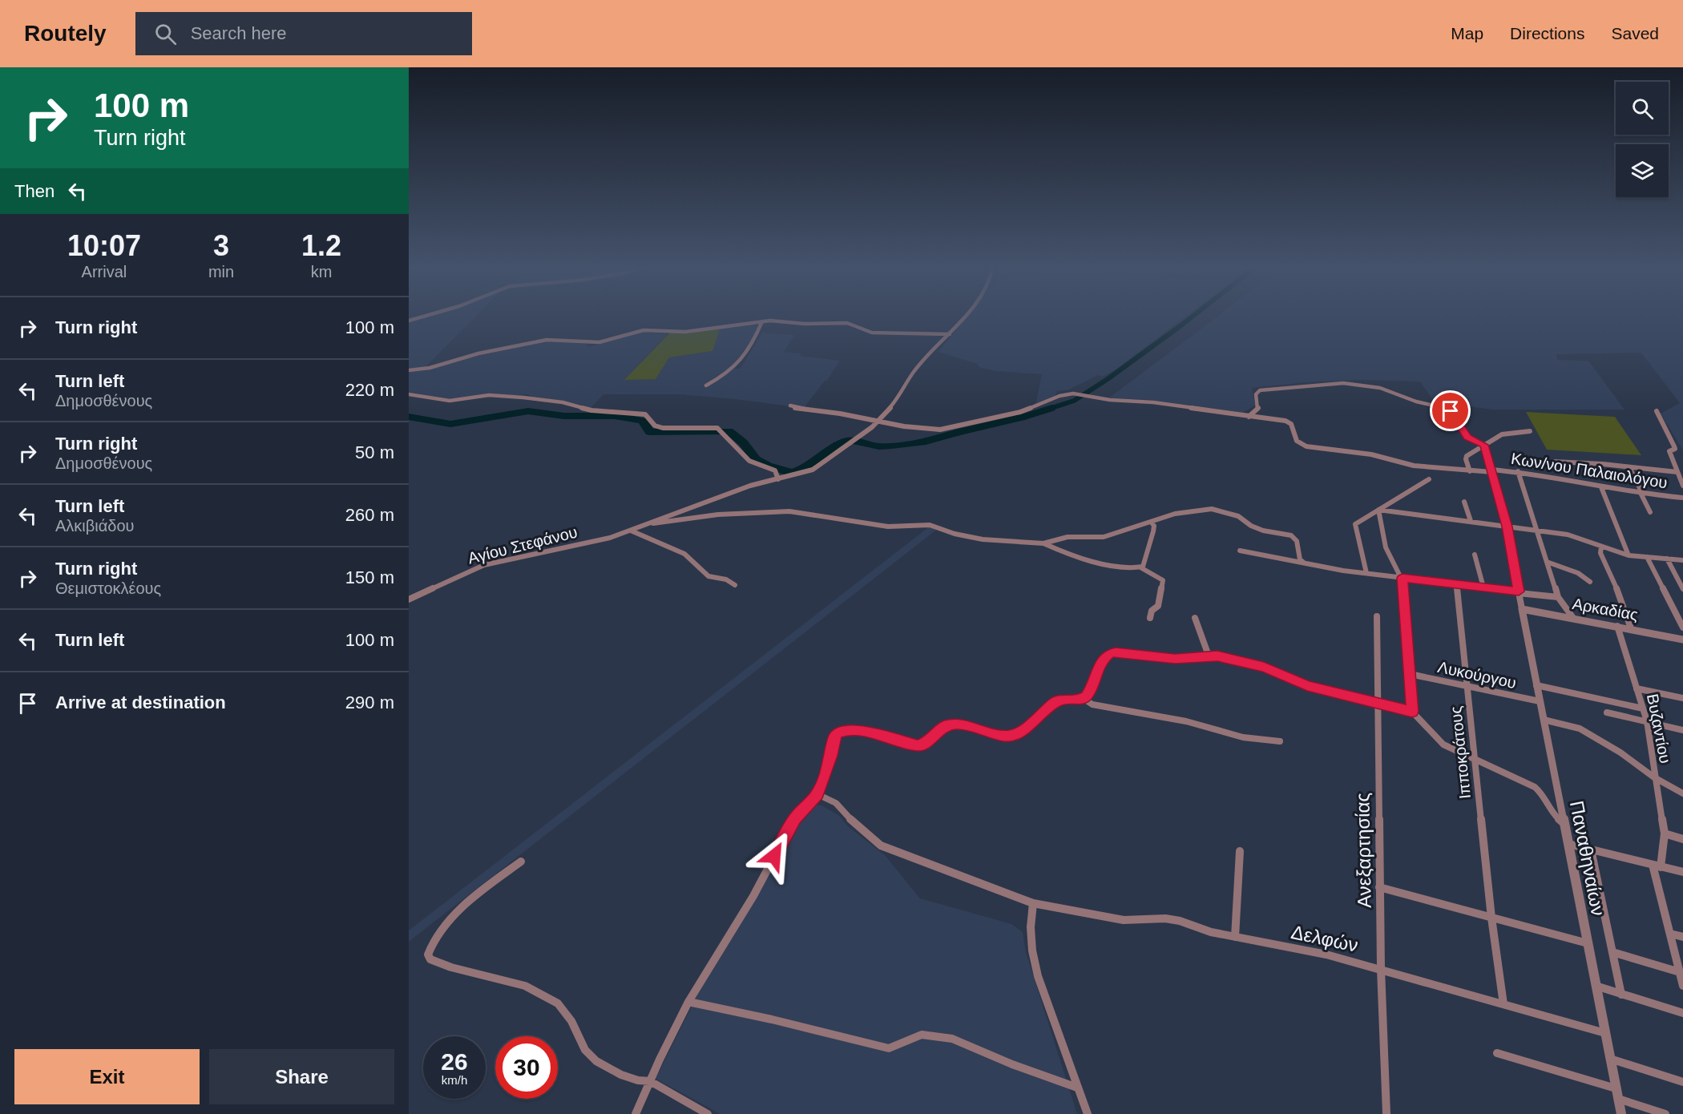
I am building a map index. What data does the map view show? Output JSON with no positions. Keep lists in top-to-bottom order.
{
  "streets": {
    "street": [
      "Κων/νου Παλαιολόγου",
      "Αγίου Στεφάνου",
      "Αρκαδίας",
      "Λυκούργου",
      "Βυζαντίου",
      "Ιπποκράτους",
      "Ανεξαρτησίας",
      "Παναθηναίων",
      "Δελφών"
    ]
  },
  "crossings": [
    ["Αρκαδίας", "Βυζαντίου"],
    ["Αρκαδίας", "Παναθηναίων"],
    ["Λυκούργου", "Ιπποκράτους"],
    ["Λυκούργου", "Παναθηναίων"],
    ["Ιπποκράτους", "Δελφών"],
    ["Ανεξαρτησίας", "Δελφών"],
    ["Παναθηναίων", "Δελφών"]
  ],
  "page": {
    "header": "Routely",
    "search": "Search here",
    "nav": ["Map", "Directions", "Saved"],
    "turn": ["100 m", "Turn right"],
    "then": "Then",
    "eta": [
      "10:07",
      "Arrival",
      "3",
      "min",
      "1.2",
      "km"
    ],
    "list": [
      {
        "name": "Turn right",
        "value": "100 m"
      },
      {
        "name": "Turn left",
        "note": "Δημοσθένους",
        "value": "220 m"
      },
      {
        "name": "Turn right",
        "note": "Δημοσθένους",
        "value": "50 m"
      },
      {
        "name": "Turn left",
        "note": "Αλκιβιάδου",
        "value": "260 m"
      },
      {
        "name": "Turn right",
        "note": "Θεμιστοκλέους",
        "value": "150 m"
      },
      {
        "name": "Turn left",
        "value": "100 m"
      },
      {
        "name": "Arrive at destination",
        "value": "290 m"
      }
    ],
    "speed": "26 km/h",
    "limit": "30",
    "buttons": ["Exit", "Share"]
  }
}
